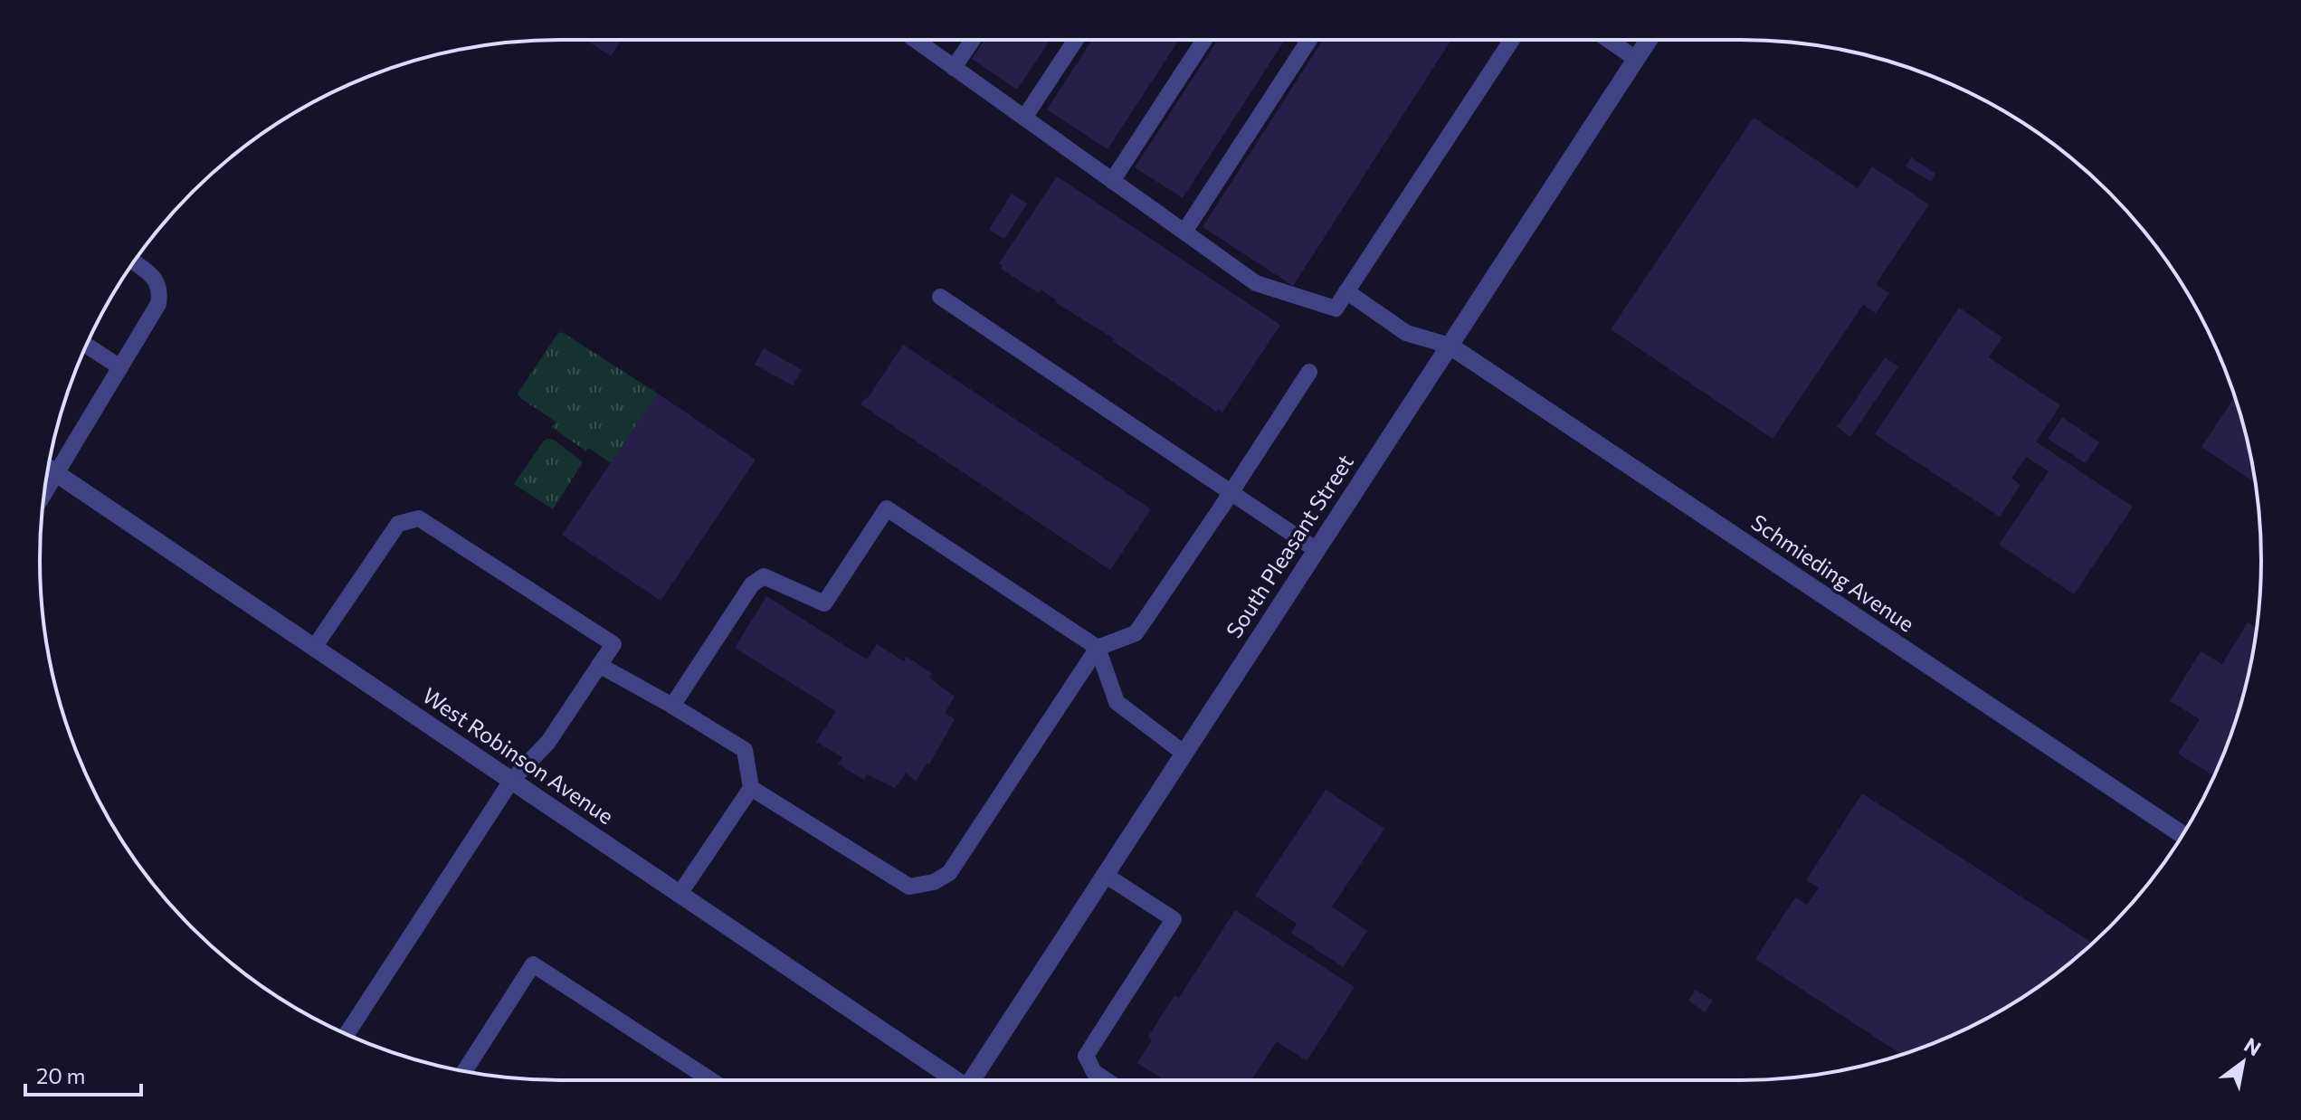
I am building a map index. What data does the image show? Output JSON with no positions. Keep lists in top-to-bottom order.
{
  "streets": {
    "street": ["South Pleasant Street", "Schmieding Avenue", "West Robinson Avenue"]
  },
  "crossings": [
    ["South Pleasant Street", "Schmieding Avenue"]
  ],
  "scale_bar": "20 m",
  "north": "top right"
}
